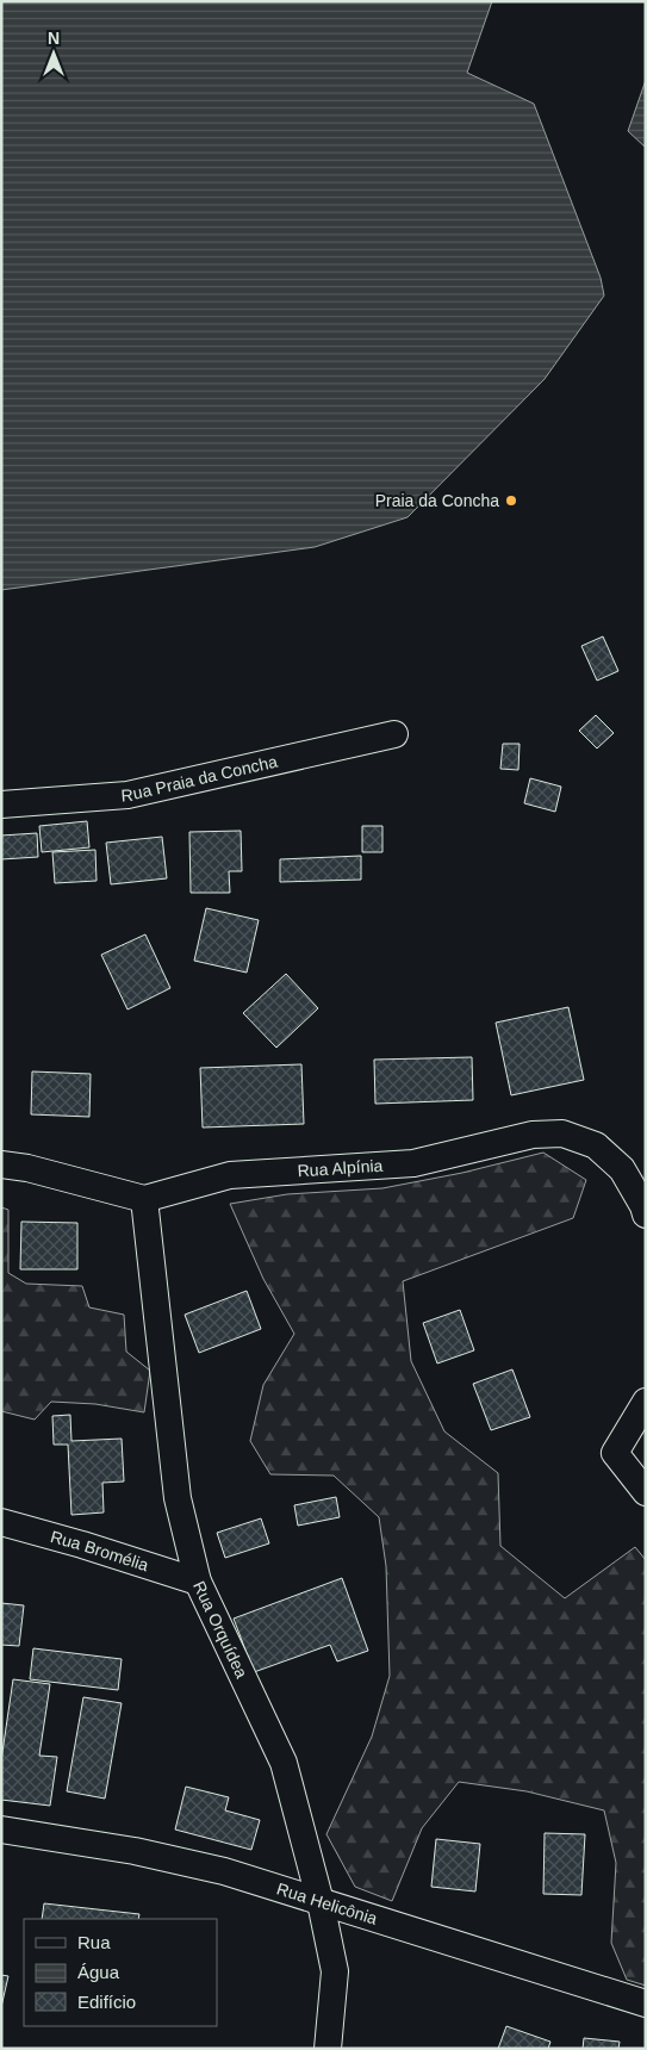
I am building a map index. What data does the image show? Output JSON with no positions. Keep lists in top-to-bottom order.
{
  "streets": {
    "street": [
      "Rua Praia da Concha",
      "Rua Alpínia",
      "Rua Bromélia",
      "Rua Orquídea",
      "Rua Helicônia"
    ]
  },
  "crossings": [
    ["Rua Alpínia", "Rua Orquídea"],
    ["Rua Bromélia", "Rua Orquídea"],
    ["Rua Orquídea", "Rua Helicônia"]
  ],
  "places": ["Praia da Concha"],
  "legend": ["Rua", "Água", "Edifício"],
  "north": "top"
}
